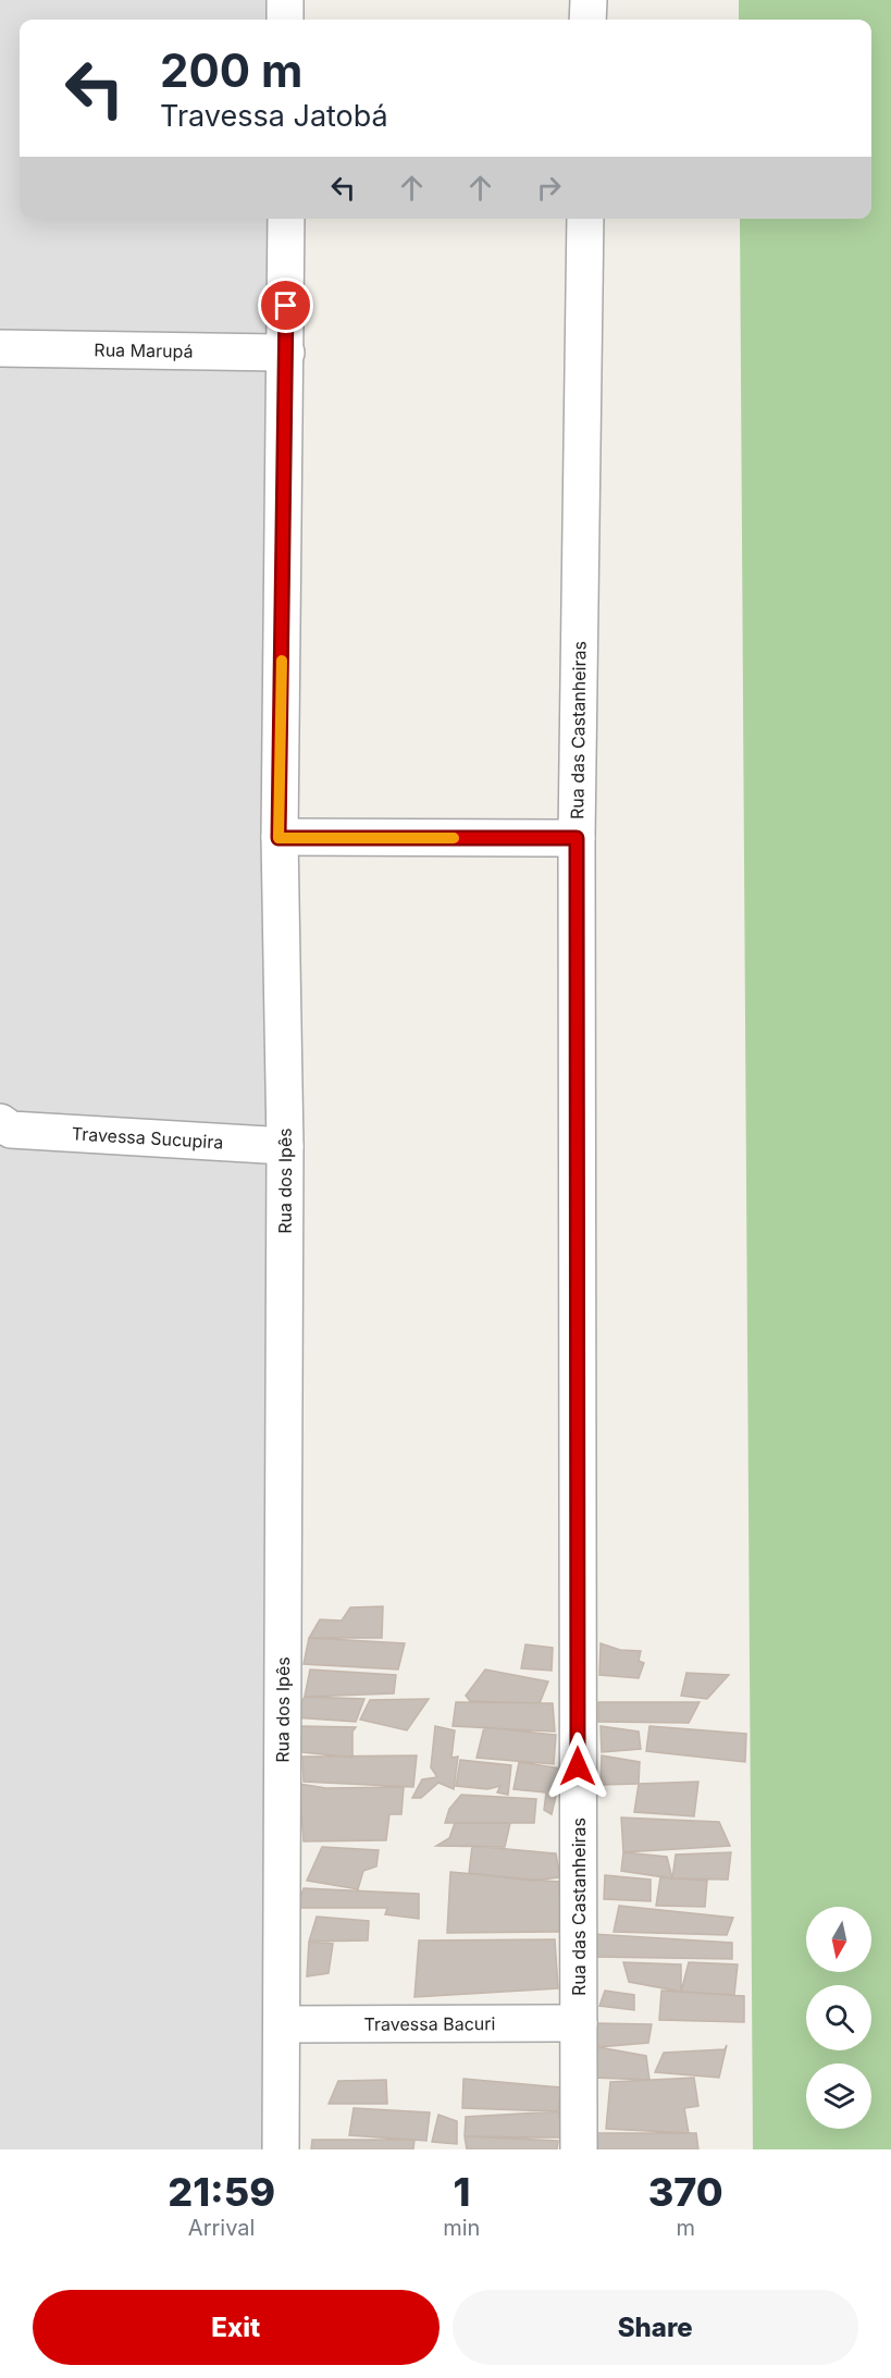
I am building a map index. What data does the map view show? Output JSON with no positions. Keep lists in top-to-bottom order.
{
  "streets": {
    "street": [
      "Rua Marupá",
      "Rua das Castanheiras",
      "Travessa Sucupira",
      "Rua dos Ipês",
      "Travessa Bacuri"
    ]
  },
  "crossings": [
    ["Rua Marupá", "Rua dos Ipês"],
    ["Rua das Castanheiras", "Travessa Bacuri"],
    ["Travessa Sucupira", "Rua dos Ipês"],
    ["Rua dos Ipês", "Travessa Bacuri"]
  ],
  "north": "bottom",
  "page": {
    "turn": ["200 m", "Travessa Jatobá"],
    "eta": [
      "21:59",
      "Arrival",
      "1",
      "min",
      "370",
      "m"
    ],
    "buttons": ["Exit", "Share"]
  }
}
